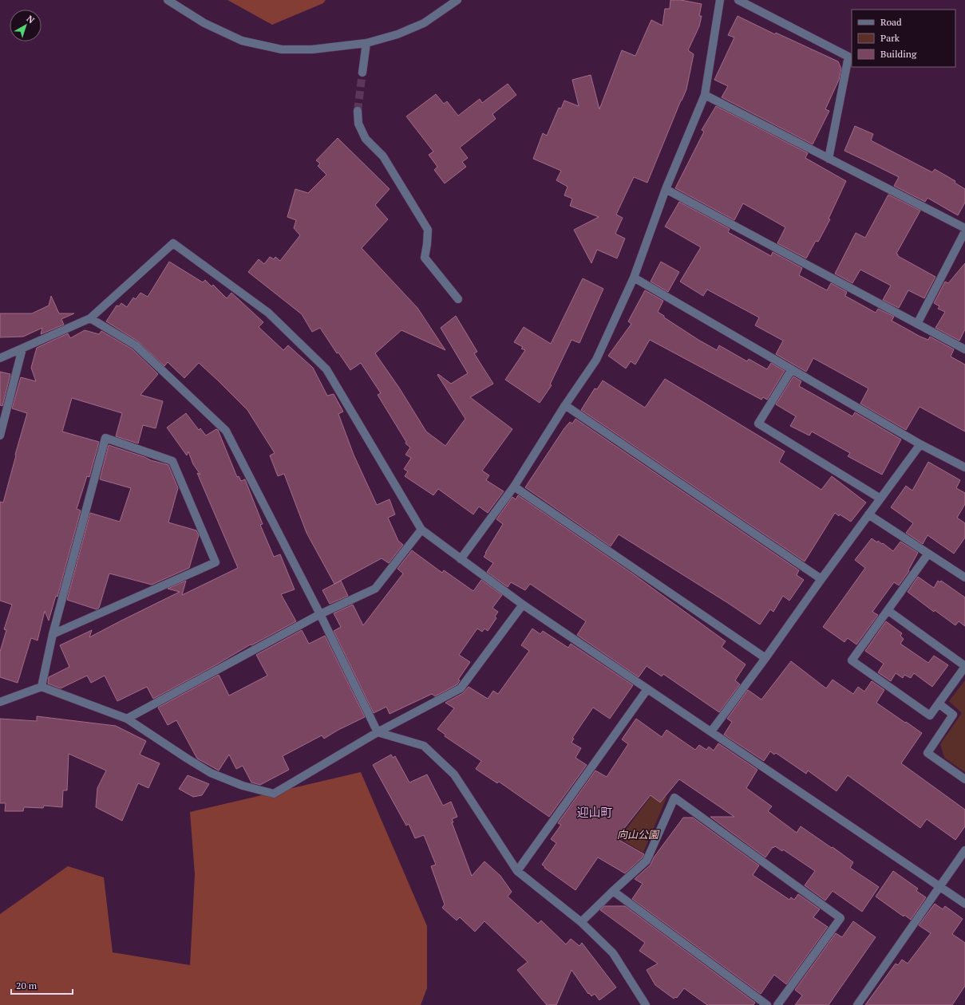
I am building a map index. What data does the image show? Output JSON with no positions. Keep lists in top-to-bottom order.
{
  "districts": ["迎山町"],
  "parks": ["向山公園"],
  "legend": ["Road", "Park", "Building"],
  "scale_bar": "20 m",
  "north": "top right"
}
